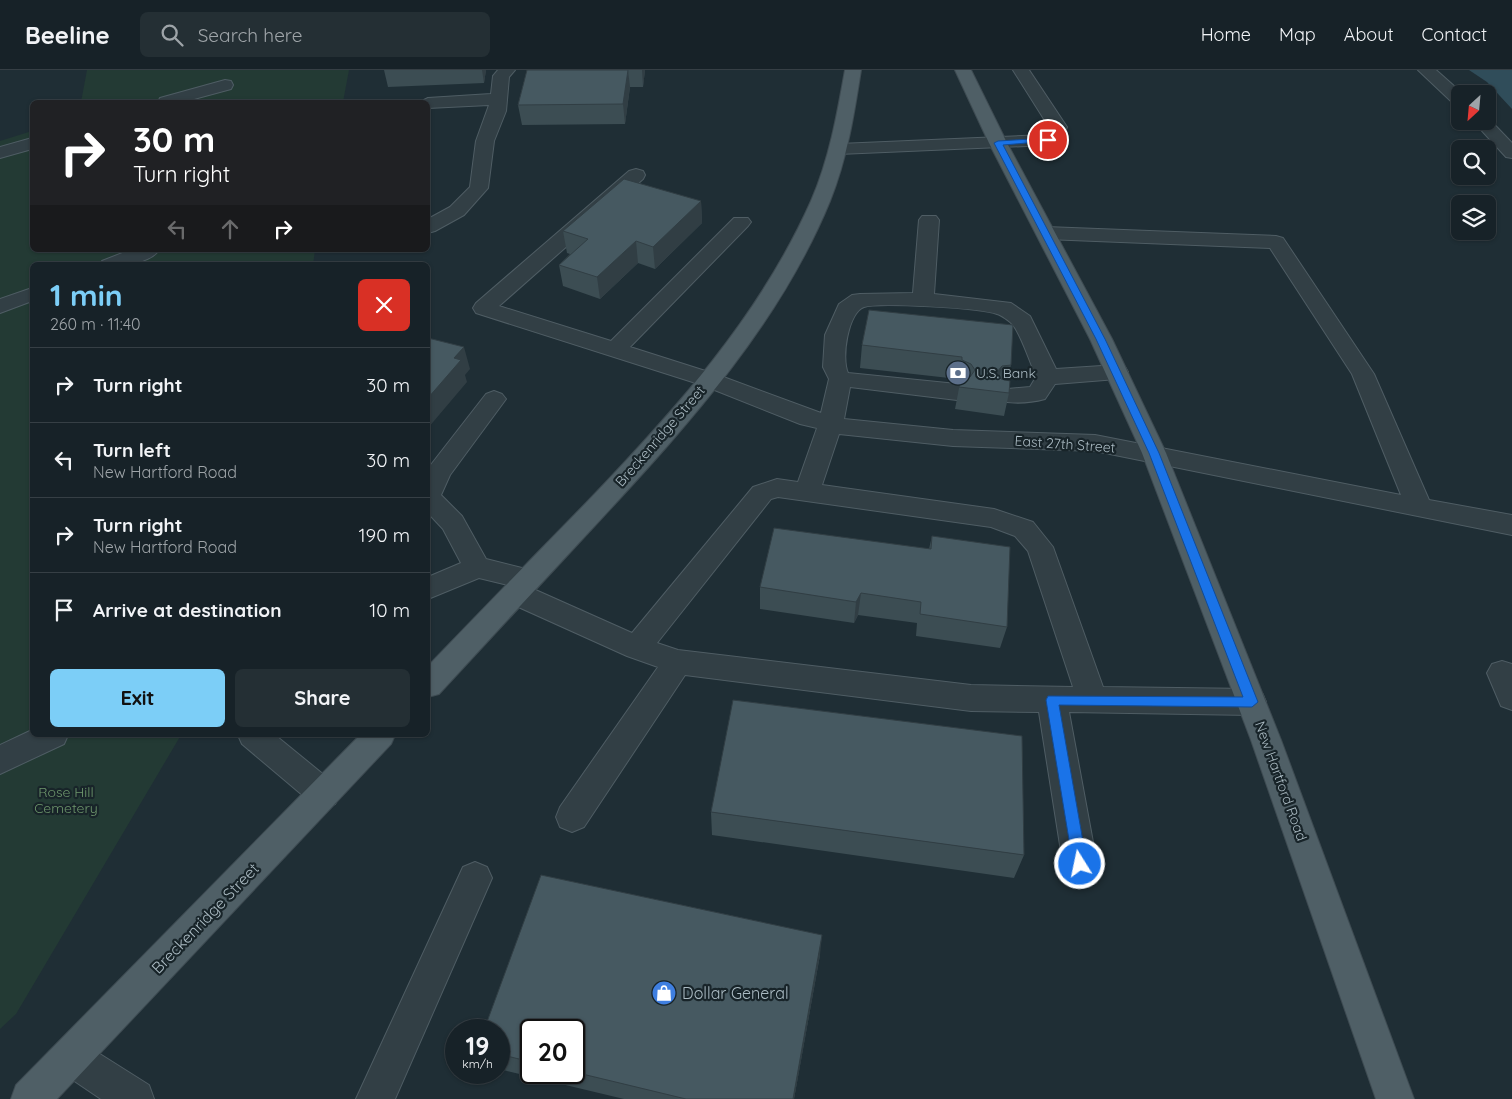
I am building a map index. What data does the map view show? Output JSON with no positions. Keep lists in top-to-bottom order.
{
  "streets": {
    "main road": ["Breckenridge Street", "New Hartford Road"],
    "street": ["East 27th Street"]
  },
  "crossings": [
    ["Breckenridge Street", "East 27th Street"],
    ["East 27th Street", "New Hartford Road"]
  ],
  "parks": ["Rose Hill Cemetery"],
  "places": {
    "bank": ["U.S. Bank"],
    "shop": ["Dollar General"]
  },
  "north": "bottom left",
  "page": {
    "header": "Beeline",
    "search": "Search here",
    "nav": [
      "Home",
      "Map",
      "About",
      "Contact"
    ],
    "turn": ["30 m", "Turn right"],
    "heading": ["1 min", "260 m · 11:40"],
    "list": [
      {
        "name": "Turn right",
        "value": "30 m"
      },
      {
        "name": "Turn left",
        "note": "New Hartford Road",
        "value": "30 m"
      },
      {
        "name": "Turn right",
        "note": "New Hartford Road",
        "value": "190 m"
      },
      {
        "name": "Arrive at destination",
        "value": "10 m"
      }
    ],
    "buttons": ["Exit", "Share"],
    "speed": "19 km/h",
    "limit": "20"
  }
}
